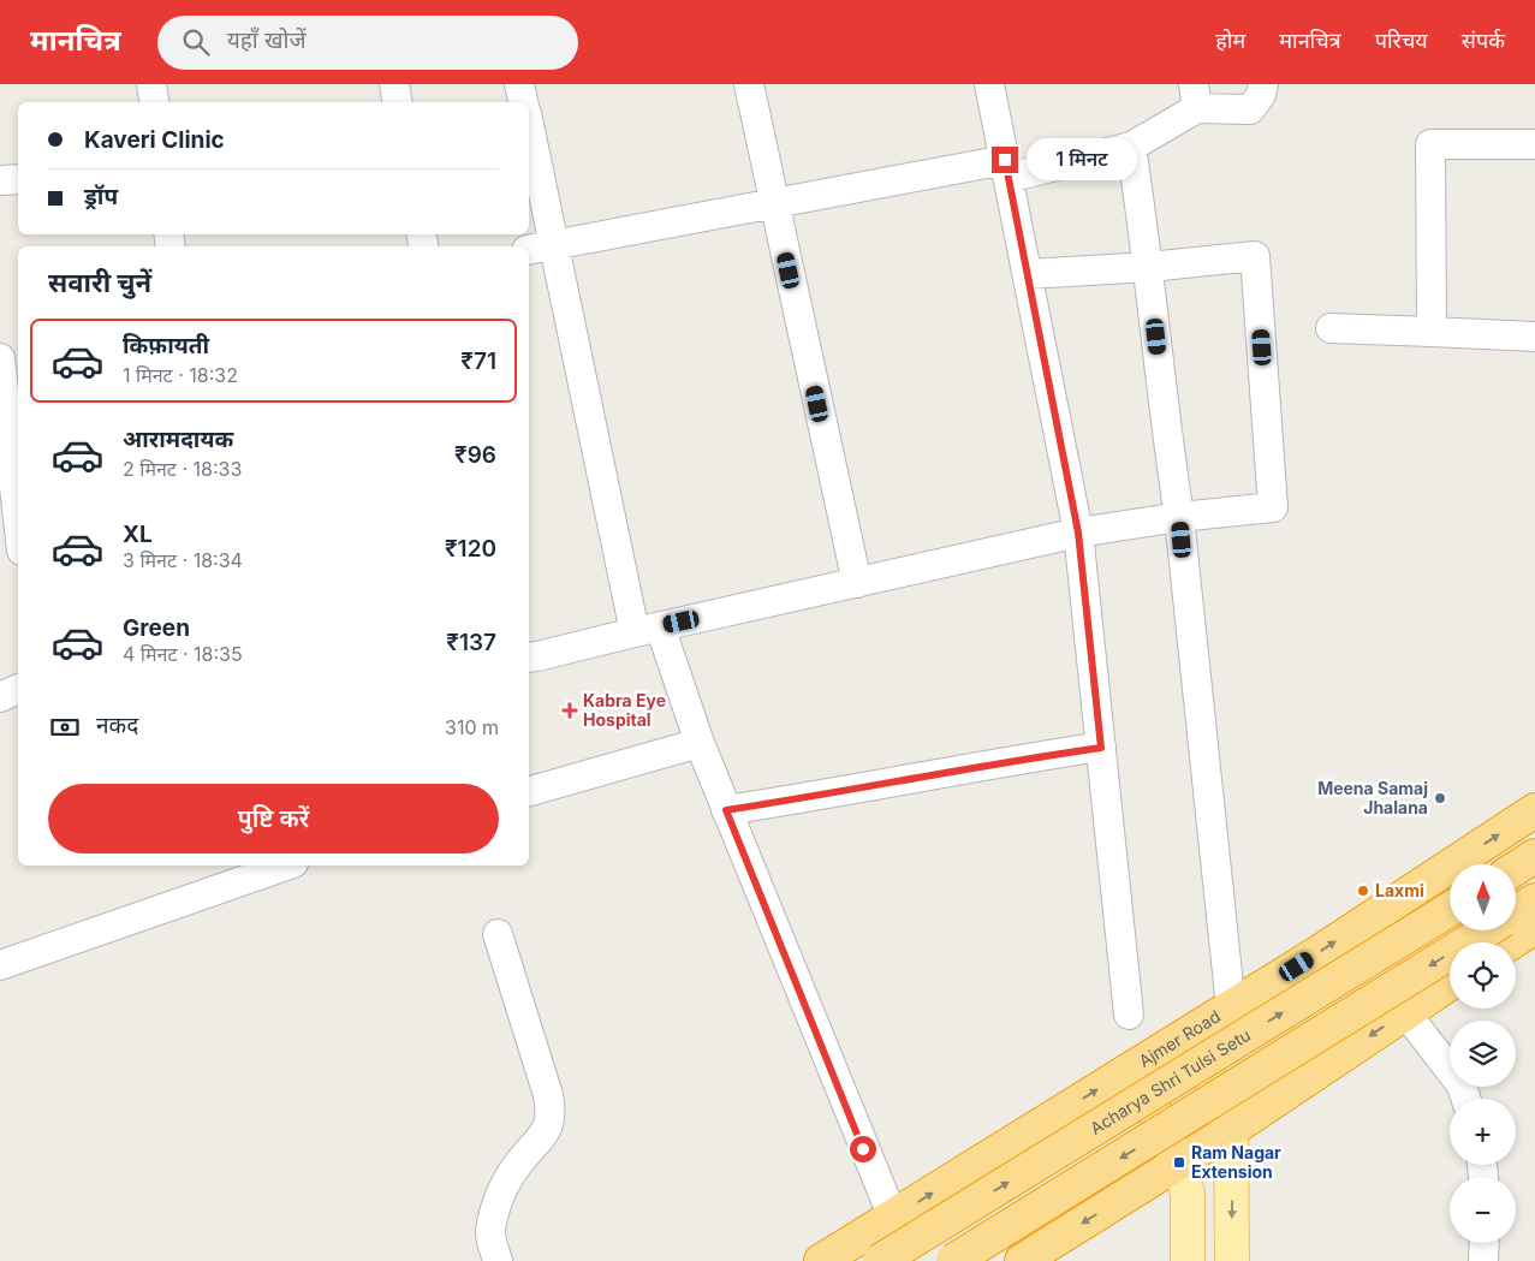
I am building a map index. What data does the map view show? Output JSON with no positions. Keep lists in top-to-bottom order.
{
  "streets": {
    "highway": ["Ajmer Road", "Acharya Shri Tulsi Setu"]
  },
  "places": {
    "health": ["Kabra Eye Hospital"],
    "other": ["Meena Samaj Jhalana", "Laxmi"],
    "transit": ["Ram Nagar Extension"]
  },
  "north": "top",
  "page": {
    "header": "मानचित्र",
    "search": "यहाँ खोजें",
    "nav": [
      "होम",
      "मानचित्र",
      "परिचय",
      "संपर्क"
    ],
    "banner": ["Kaveri Clinic", "ड्रॉप"],
    "bubble": "1 मिनट",
    "heading": "सवारी चुनें",
    "list": [
      {
        "name": "किफ़ायती",
        "note": "1 मिनट · 18:32",
        "value": "₹71"
      },
      {
        "name": "आरामदायक",
        "note": "2 मिनट · 18:33",
        "value": "₹96"
      },
      {
        "name": "XL",
        "note": "3 मिनट · 18:34",
        "value": "₹120"
      },
      {
        "name": "Green",
        "note": "4 मिनट · 18:35",
        "value": "₹137"
      }
    ],
    "pay": ["नकद", "310 m"],
    "buttons": "पुष्टि करें",
    "map_buttons": ["+", "−"]
  }
}
